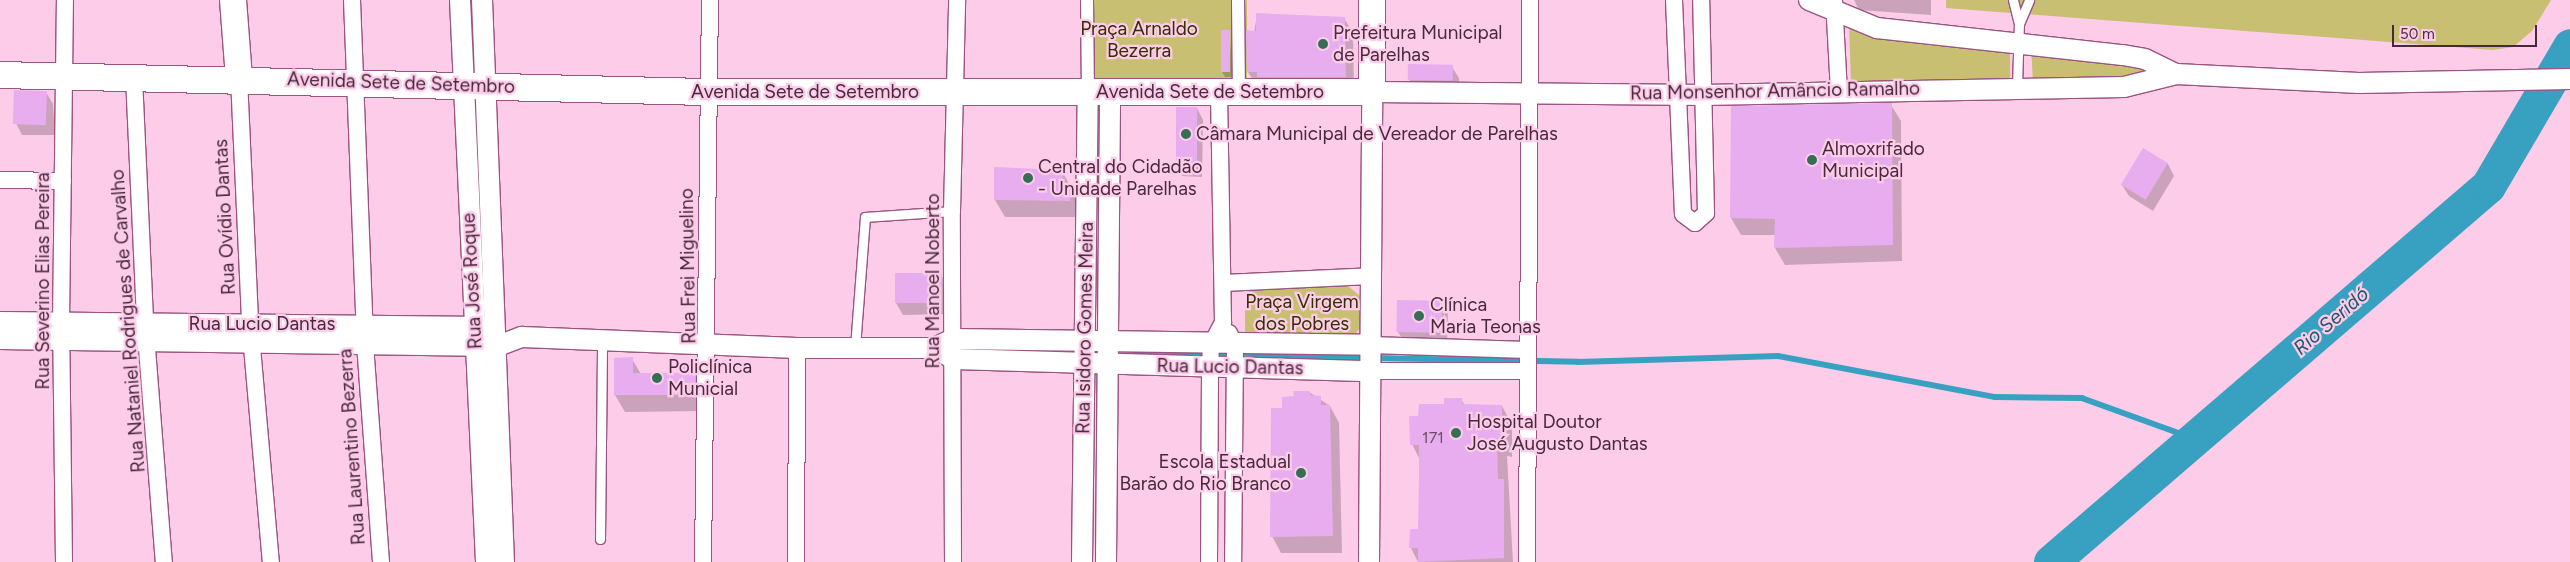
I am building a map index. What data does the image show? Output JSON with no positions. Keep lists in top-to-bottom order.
{
  "streets": {
    "main road": ["Avenida Sete de Setembro"],
    "street": [
      "Rua Monsenhor Amâncio Ramalho",
      "Rua Ovídio Dantas",
      "Rua Frei Miguelino",
      "Rua Severino Elias Pereira",
      "Rua José Roque",
      "Rua Manoel Noberto",
      "Rua Nataniel Rodrigues de Carvalho",
      "Rua Lucio Dantas",
      "Rua Isidoro Gomes Meira",
      "Rua Laurentino Bezerra"
    ]
  },
  "crossings": [
    ["Avenida Sete de Setembro", "Rua Monsenhor Amâncio Ramalho"],
    ["Avenida Sete de Setembro", "Rua Ovídio Dantas"],
    ["Avenida Sete de Setembro", "Rua Frei Miguelino"],
    ["Avenida Sete de Setembro", "Rua Severino Elias Pereira"],
    ["Avenida Sete de Setembro", "Rua José Roque"],
    ["Avenida Sete de Setembro", "Rua Manoel Noberto"],
    ["Avenida Sete de Setembro", "Rua Nataniel Rodrigues de Carvalho"],
    ["Avenida Sete de Setembro", "Rua Isidoro Gomes Meira"],
    ["Avenida Sete de Setembro", "Rua Laurentino Bezerra"],
    ["Rua Ovídio Dantas", "Rua Lucio Dantas"],
    ["Rua Frei Miguelino", "Rua Lucio Dantas"],
    ["Rua Severino Elias Pereira", "Rua Lucio Dantas"],
    ["Rua José Roque", "Rua Lucio Dantas"],
    ["Rua Manoel Noberto", "Rua Lucio Dantas"],
    ["Rua Nataniel Rodrigues de Carvalho", "Rua Lucio Dantas"],
    ["Rua Lucio Dantas", "Rua Isidoro Gomes Meira"],
    ["Rua Lucio Dantas", "Rua Laurentino Bezerra"]
  ],
  "water": ["Rio Seridó"],
  "parks": ["Praça Arnaldo Bezerra", "Praça Virgem dos Pobres"],
  "places": [
    "Prefeitura Municipal de Parelhas",
    "Câmara Municipal de Vereador de Parelhas",
    "Almoxrifado Municipal",
    "Central do Cidadão - Unidade Parelhas",
    "Clínica Maria Teonas",
    "Policlínica Municial",
    "Hospital Doutor José Augusto Dantas",
    "Escola Estadual Barão do Rio Branco"
  ],
  "house_numbers": ["171"],
  "scale_bar": "50 m"
}
